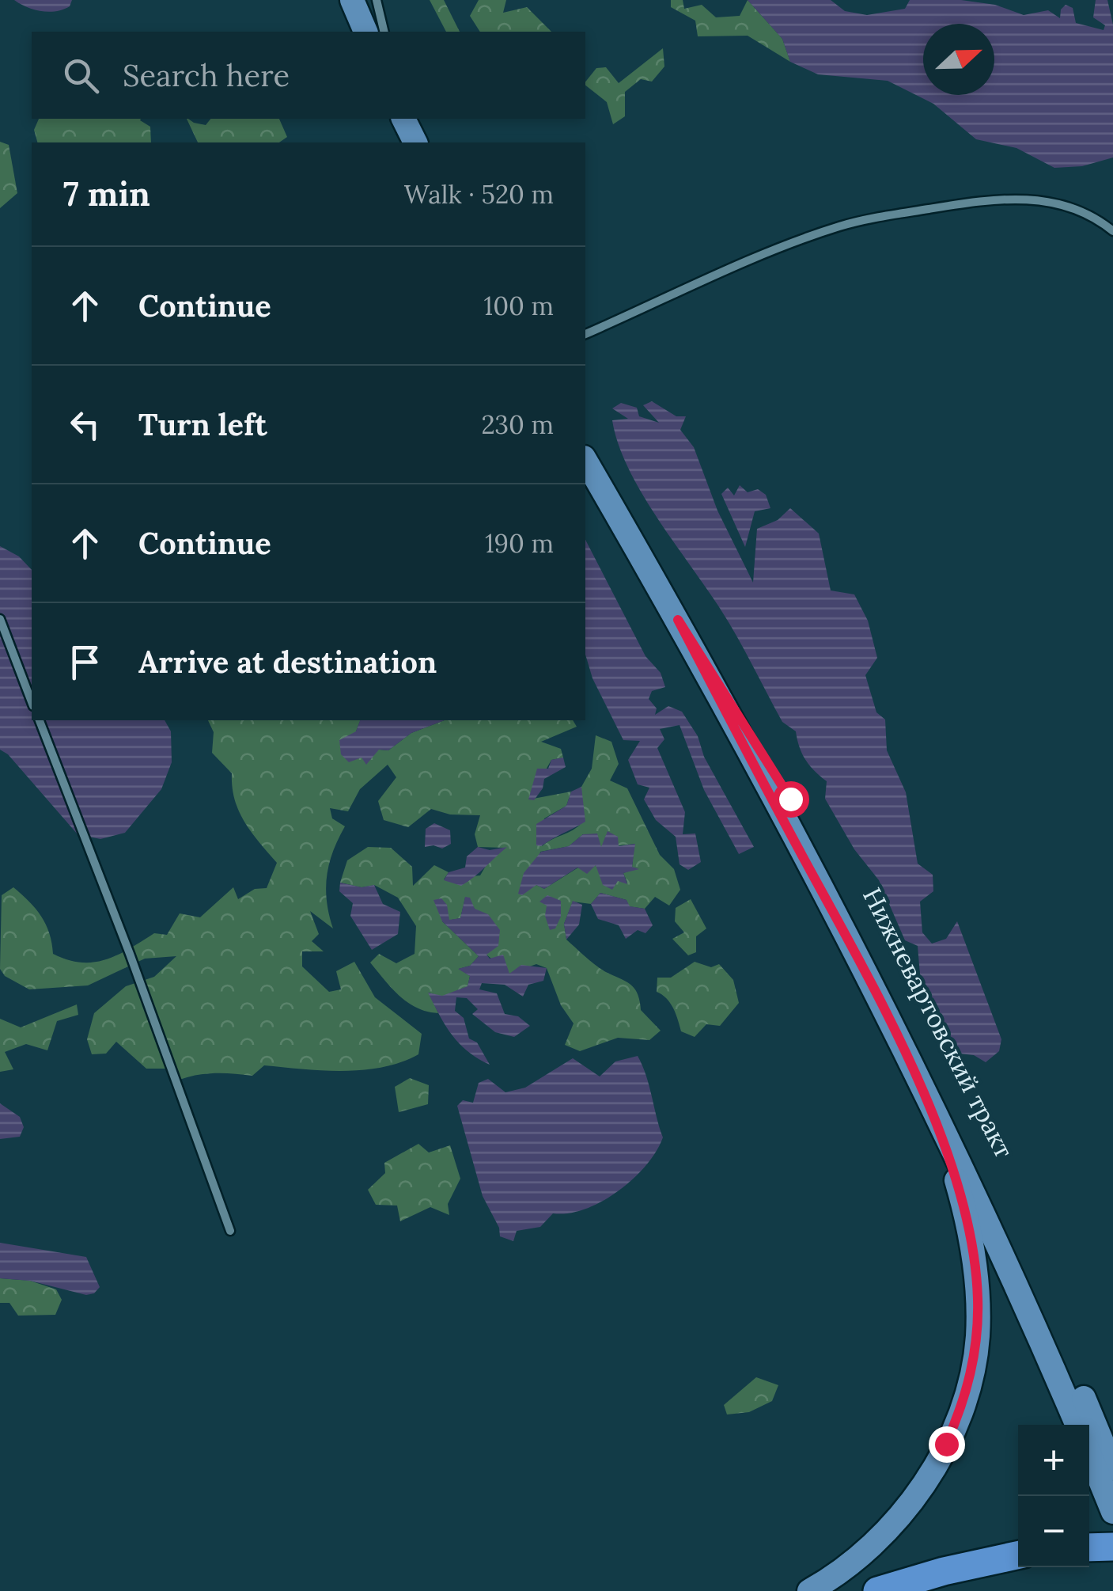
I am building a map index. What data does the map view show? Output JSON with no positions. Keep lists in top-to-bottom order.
{
  "streets": {
    "main road": ["Нижневартовский тракт"]
  },
  "north": "right",
  "page": {
    "search": "Search here",
    "heading": ["7 min", "Walk · 520 m"],
    "list": [
      ["Continue", "100 m"],
      ["Turn left", "230 m"],
      ["Continue", "190 m"],
      "Arrive at destination"
    ],
    "map_buttons": ["+", "−"]
  }
}
